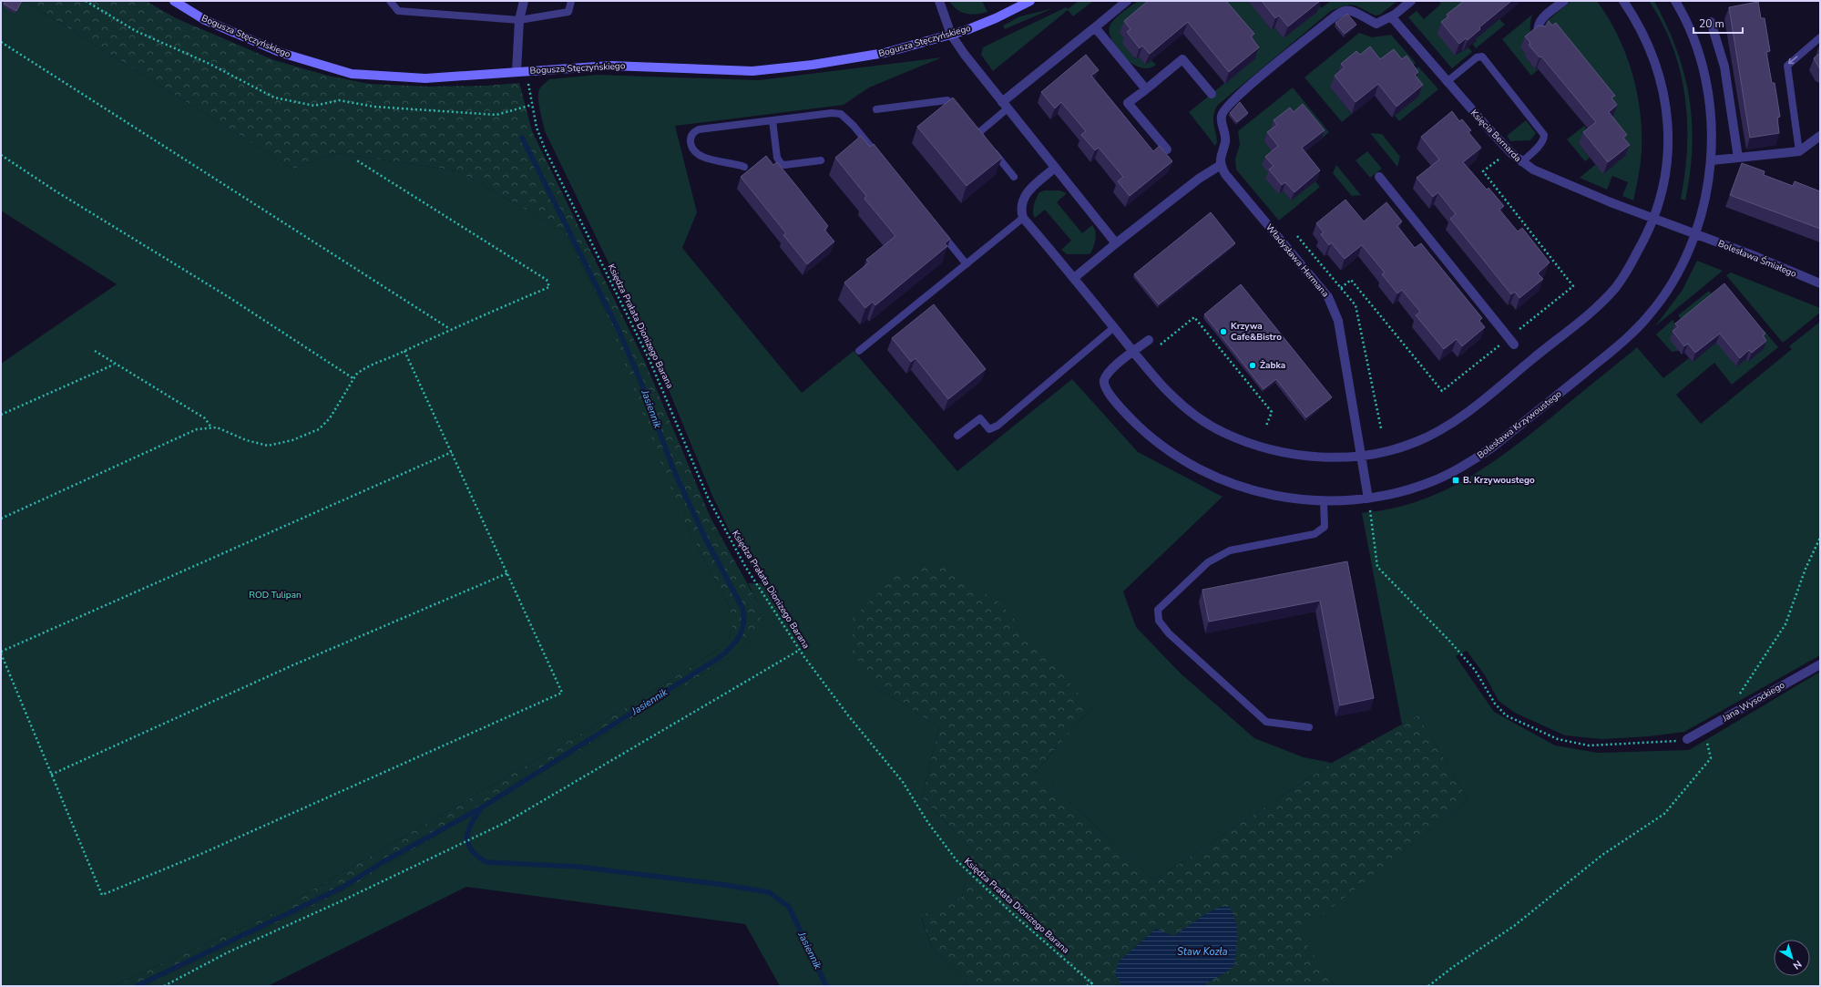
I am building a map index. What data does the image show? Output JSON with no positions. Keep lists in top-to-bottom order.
{
  "streets": {
    "street": [
      "Bogusza Stęczyńskiego",
      "Księcia Bernarda",
      "Bolesława Śmiałego",
      "Władysława Hermana",
      "Bolesława Krzywoustego",
      "Jana Wysockiego"
    ],
    "path": ["Księdza Prałata Dionizego Barana"]
  },
  "crossings": [
    ["Bogusza Stęczyńskiego", "Księdza Prałata Dionizego Barana"],
    ["Księcia Bernarda", "Bolesława Śmiałego"],
    ["Księcia Bernarda", "Bolesława Krzywoustego"],
    ["Bolesława Śmiałego", "Bolesława Krzywoustego"],
    ["Władysława Hermana", "Bolesława Krzywoustego"]
  ],
  "water": ["Jasiennik", "Staw Kozła"],
  "parks": ["ROD Tulipan"],
  "places": {
    "other": ["Krzywa Cafe&Bistro", "Żabka"],
    "transit": ["B. Krzywoustego"]
  },
  "scale_bar": "20 m",
  "north": "bottom right"
}
